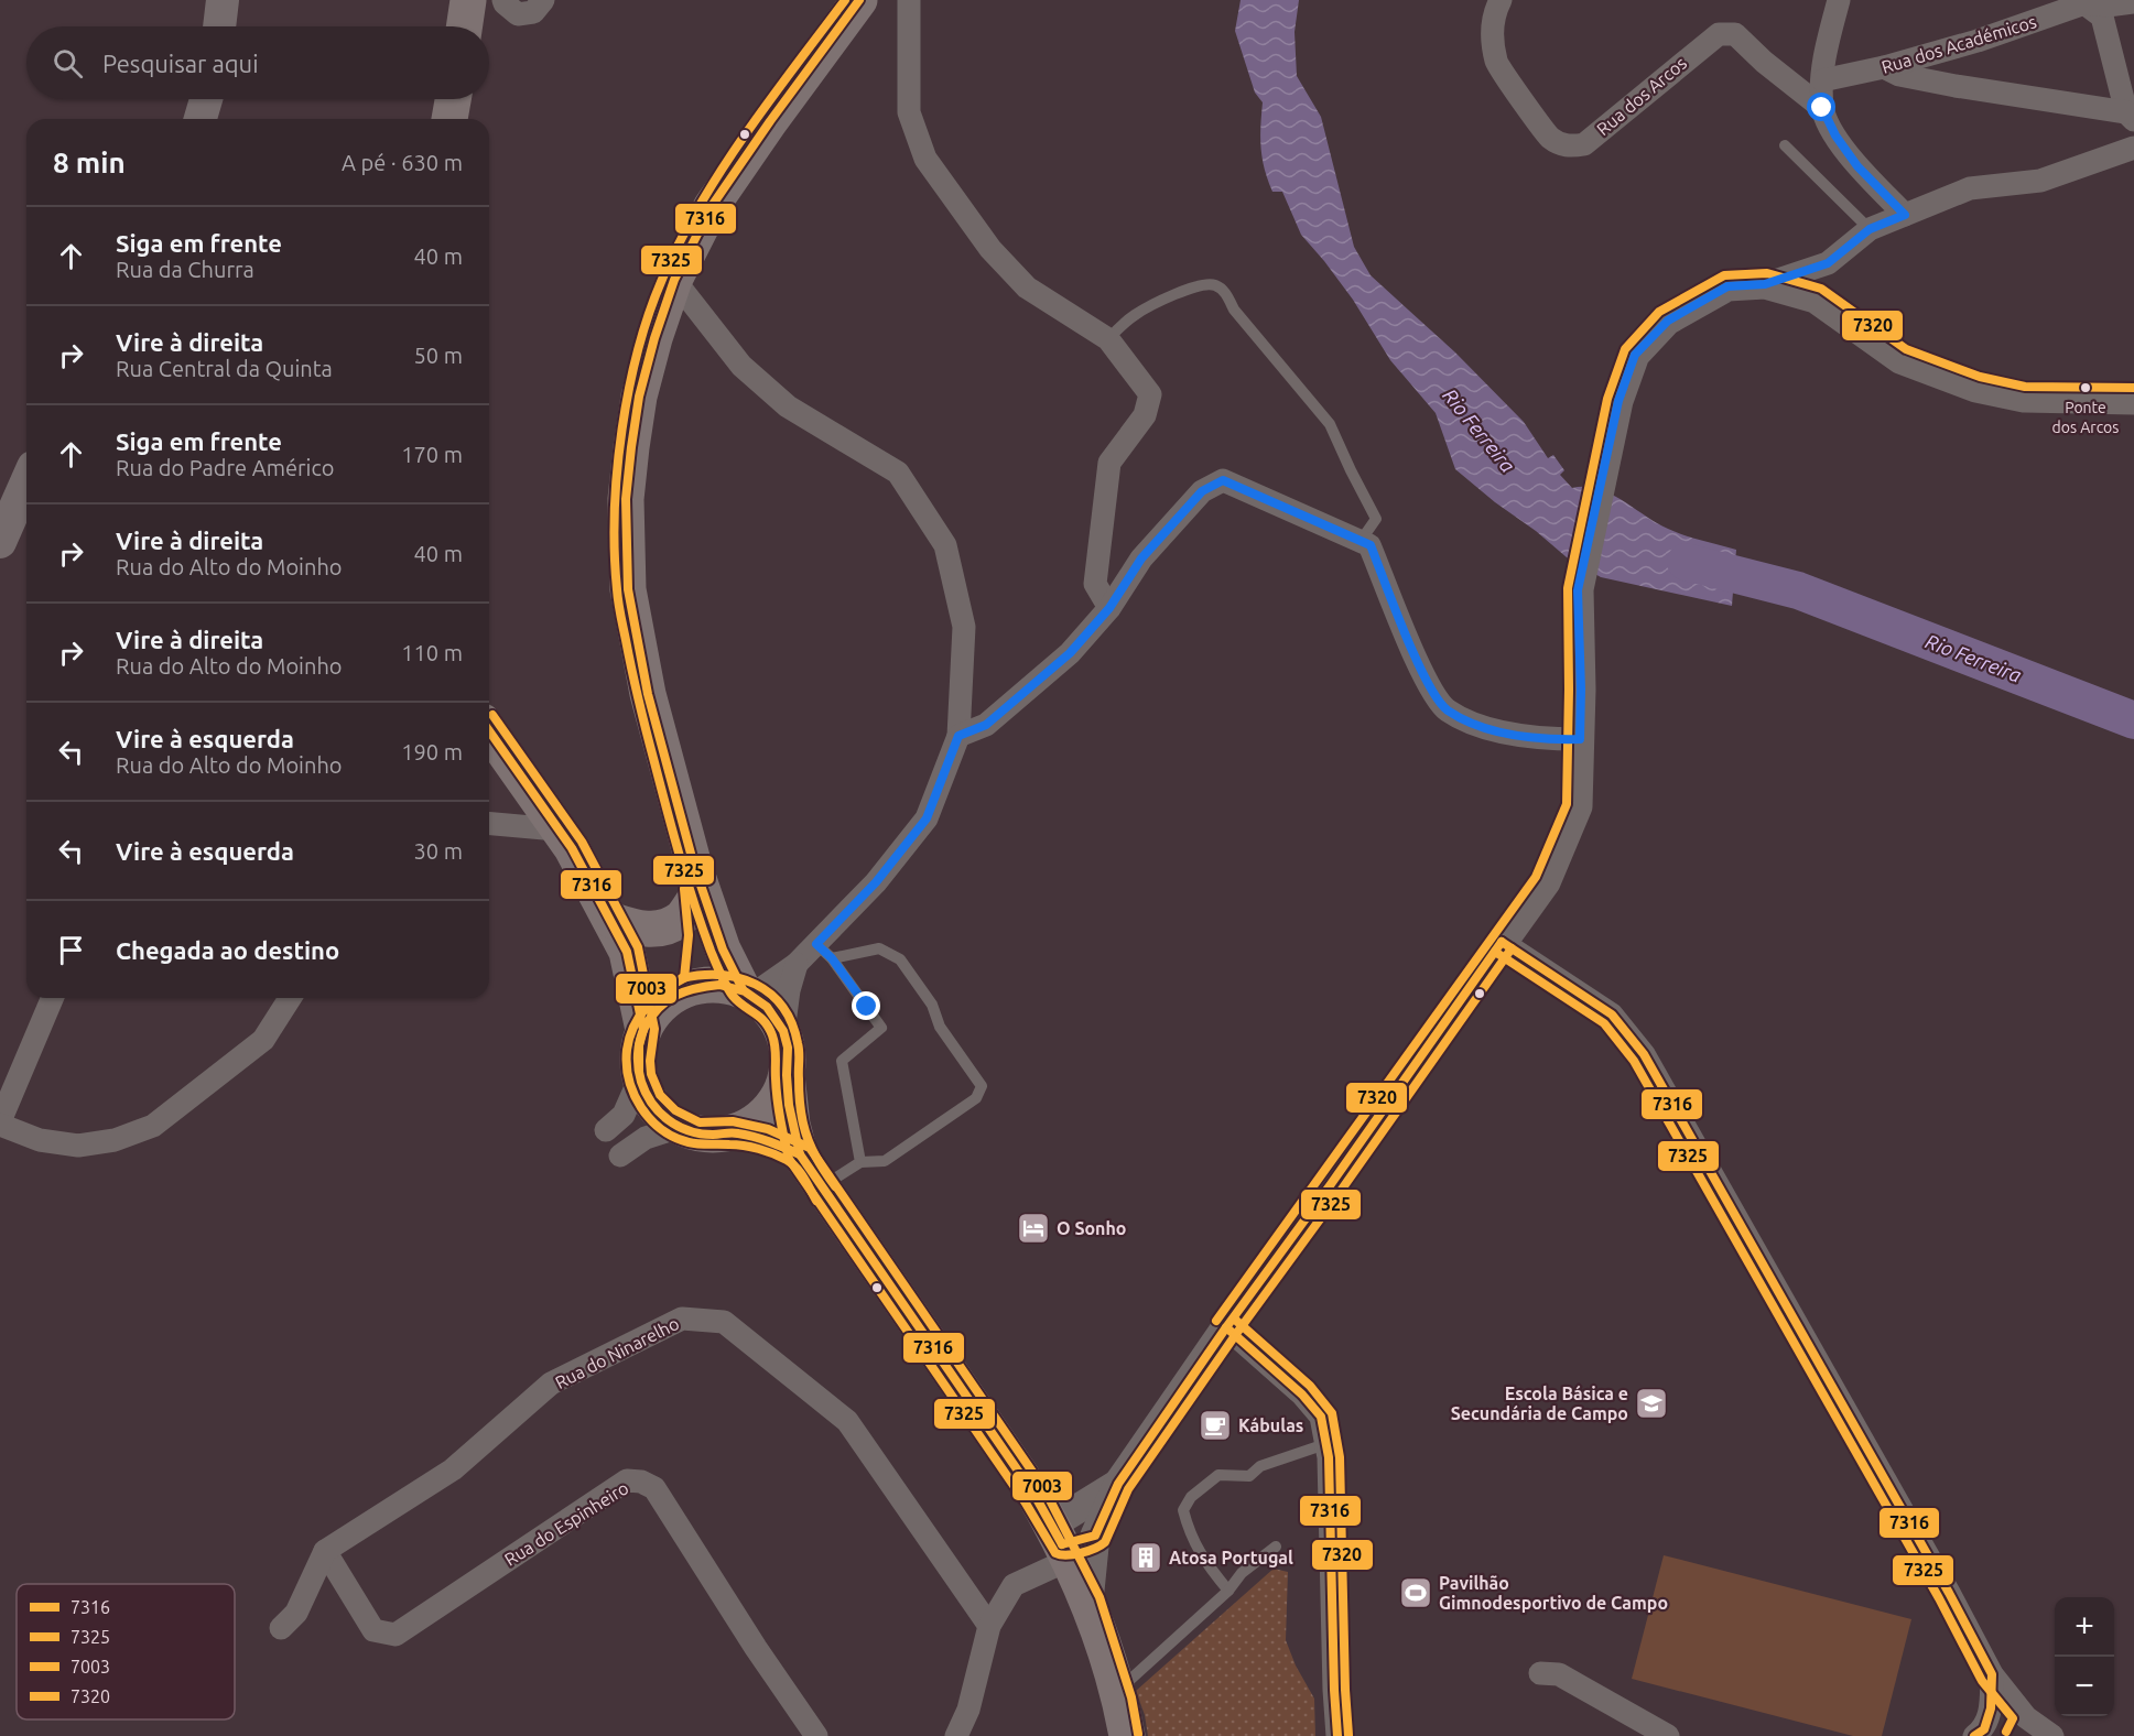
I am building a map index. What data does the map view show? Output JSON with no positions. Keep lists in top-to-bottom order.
{
  "streets": {
    "street": [
      "Rua dos Académicos",
      "Rua dos Arcos",
      "Rua do Ninarelho",
      "Rua do Espinheiro"
    ]
  },
  "crossings": [
    ["Rua do Ninarelho", "Rua do Espinheiro"]
  ],
  "water": ["Rio Ferreira"],
  "places": {
    "other": ["Ponte dos Arcos"],
    "hotel": ["O Sonho"],
    "school or university": ["Escola Básica e Secundária de Campo"],
    "cafe": ["Kábulas"],
    "building": ["Atosa Portugal"],
    "sports": ["Pavilhão Gimnodesportivo de Campo"]
  },
  "lines": [
    "transit line 7316",
    "transit line 7325",
    "transit line 7320",
    "transit line 7003"
  ],
  "legend": [
    "7316",
    "7325",
    "7003",
    "7320"
  ],
  "page": {
    "search": "Pesquisar aqui",
    "heading": ["8 min", "A pé · 630 m"],
    "list": [
      ["Siga em frente", "Rua da Churra", "40 m"],
      ["Vire à direita", "Rua Central da Quinta", "50 m"],
      ["Siga em frente", "Rua do Padre Américo", "170 m"],
      ["Vire à direita", "Rua do Alto do Moinho", "40 m"],
      ["Vire à direita", "Rua do Alto do Moinho", "110 m"],
      ["Vire à esquerda", "Rua do Alto do Moinho", "190 m"],
      ["Vire à esquerda", "30 m"],
      "Chegada ao destino"
    ],
    "map_buttons": ["+", "−"]
  }
}
